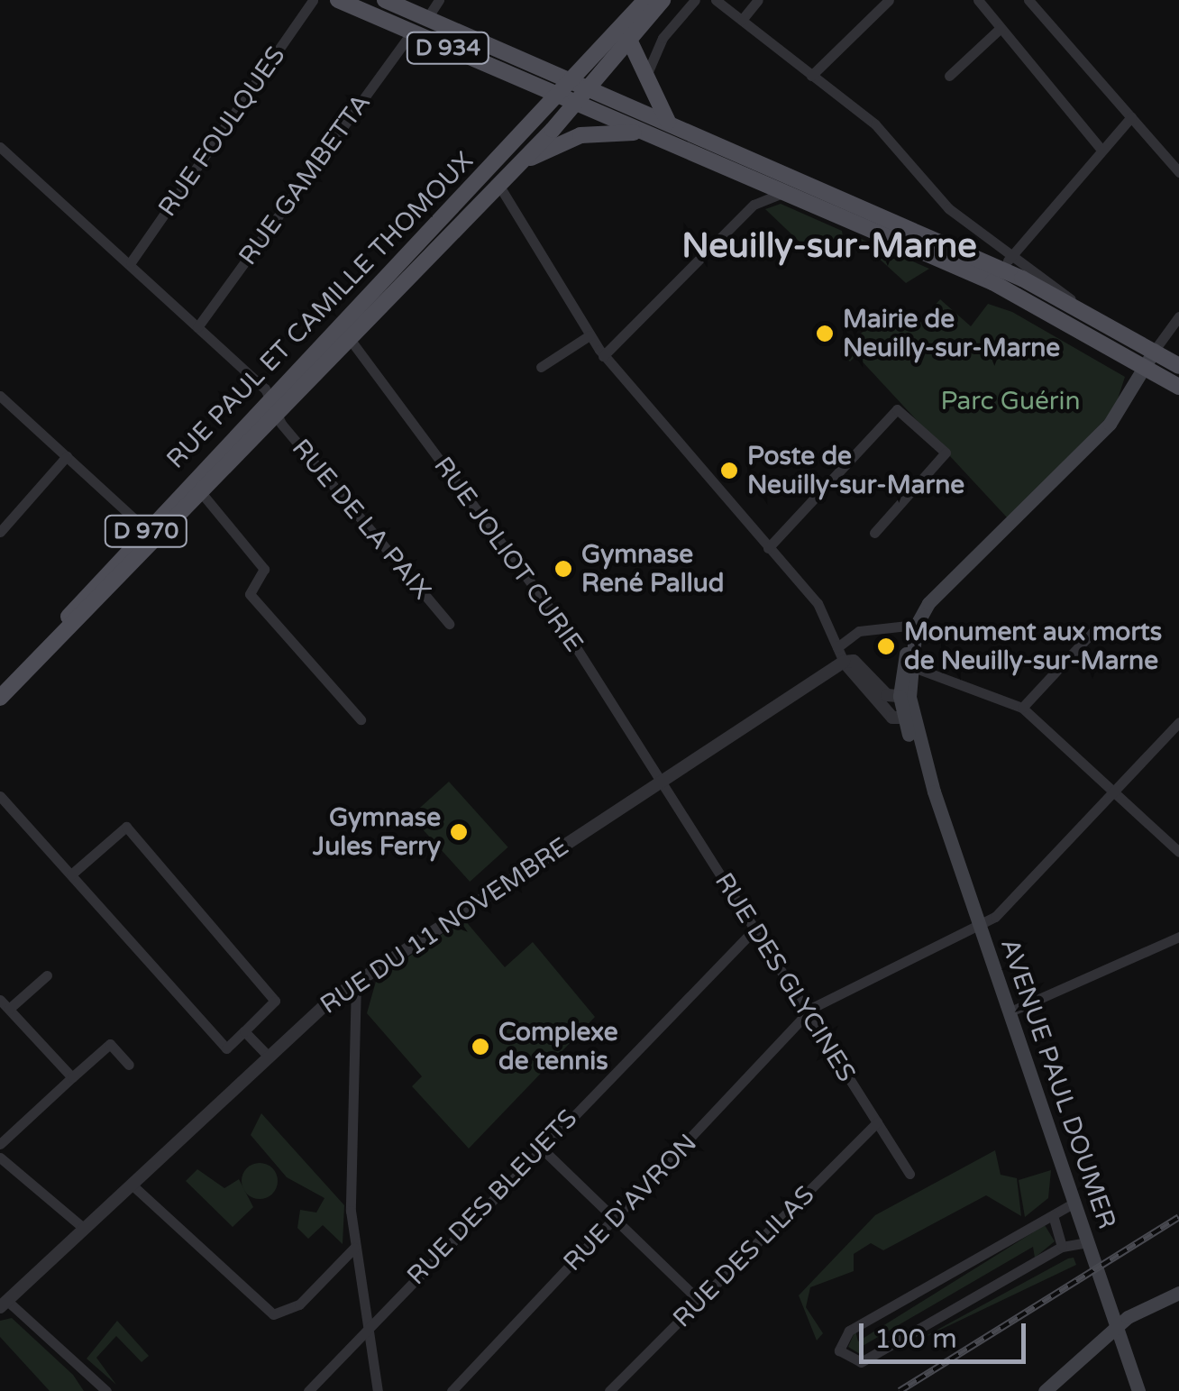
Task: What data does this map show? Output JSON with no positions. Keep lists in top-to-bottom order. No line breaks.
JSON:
{"streets":{"main road":["D 934","RUE PAUL ET CAMILLE THOMOUX","D 970","AVENUE PAUL DOUMER"],"street":["RUE FOULQUES","RUE GAMBETTA","RUE DE LA PAIX","RUE JOLIOT CURIE","RUE DU 11 NOVEMBRE","RUE DES GLYCINES","RUE DES BLEUETS","RUE D'AVRON","RUE DES LILAS"]},"crossings":[["D 934","RUE GAMBETTA"],["D 934","RUE PAUL ET CAMILLE THOMOUX"],["RUE FOULQUES","RUE DE LA PAIX"],["RUE GAMBETTA","RUE DE LA PAIX"],["RUE PAUL ET CAMILLE THOMOUX","RUE DE LA PAIX"],["RUE PAUL ET CAMILLE THOMOUX","D 970"],["RUE PAUL ET CAMILLE THOMOUX","RUE JOLIOT CURIE"],["RUE JOLIOT CURIE","RUE DU 11 NOVEMBRE"],["RUE JOLIOT CURIE","RUE DES GLYCINES"],["RUE DU 11 NOVEMBRE","RUE DES GLYCINES"],["RUE DU 11 NOVEMBRE","AVENUE PAUL DOUMER"],["RUE DES GLYCINES","RUE DES BLEUETS"],["RUE DES GLYCINES","RUE D'AVRON"],["RUE DES GLYCINES","RUE DES LILAS"],["AVENUE PAUL DOUMER","RUE D'AVRON"]],"districts":["Neuilly-sur-Marne"],"parks":["Parc Guérin"],"places":["Mairie de Neuilly-sur-Marne","Poste de Neuilly-sur-Marne","Gymnase René Pallud","Monument aux morts de Neuilly-sur-Marne","Gymnase Jules Ferry","Complexe de tennis"],"scale_bar":"100 m"}
